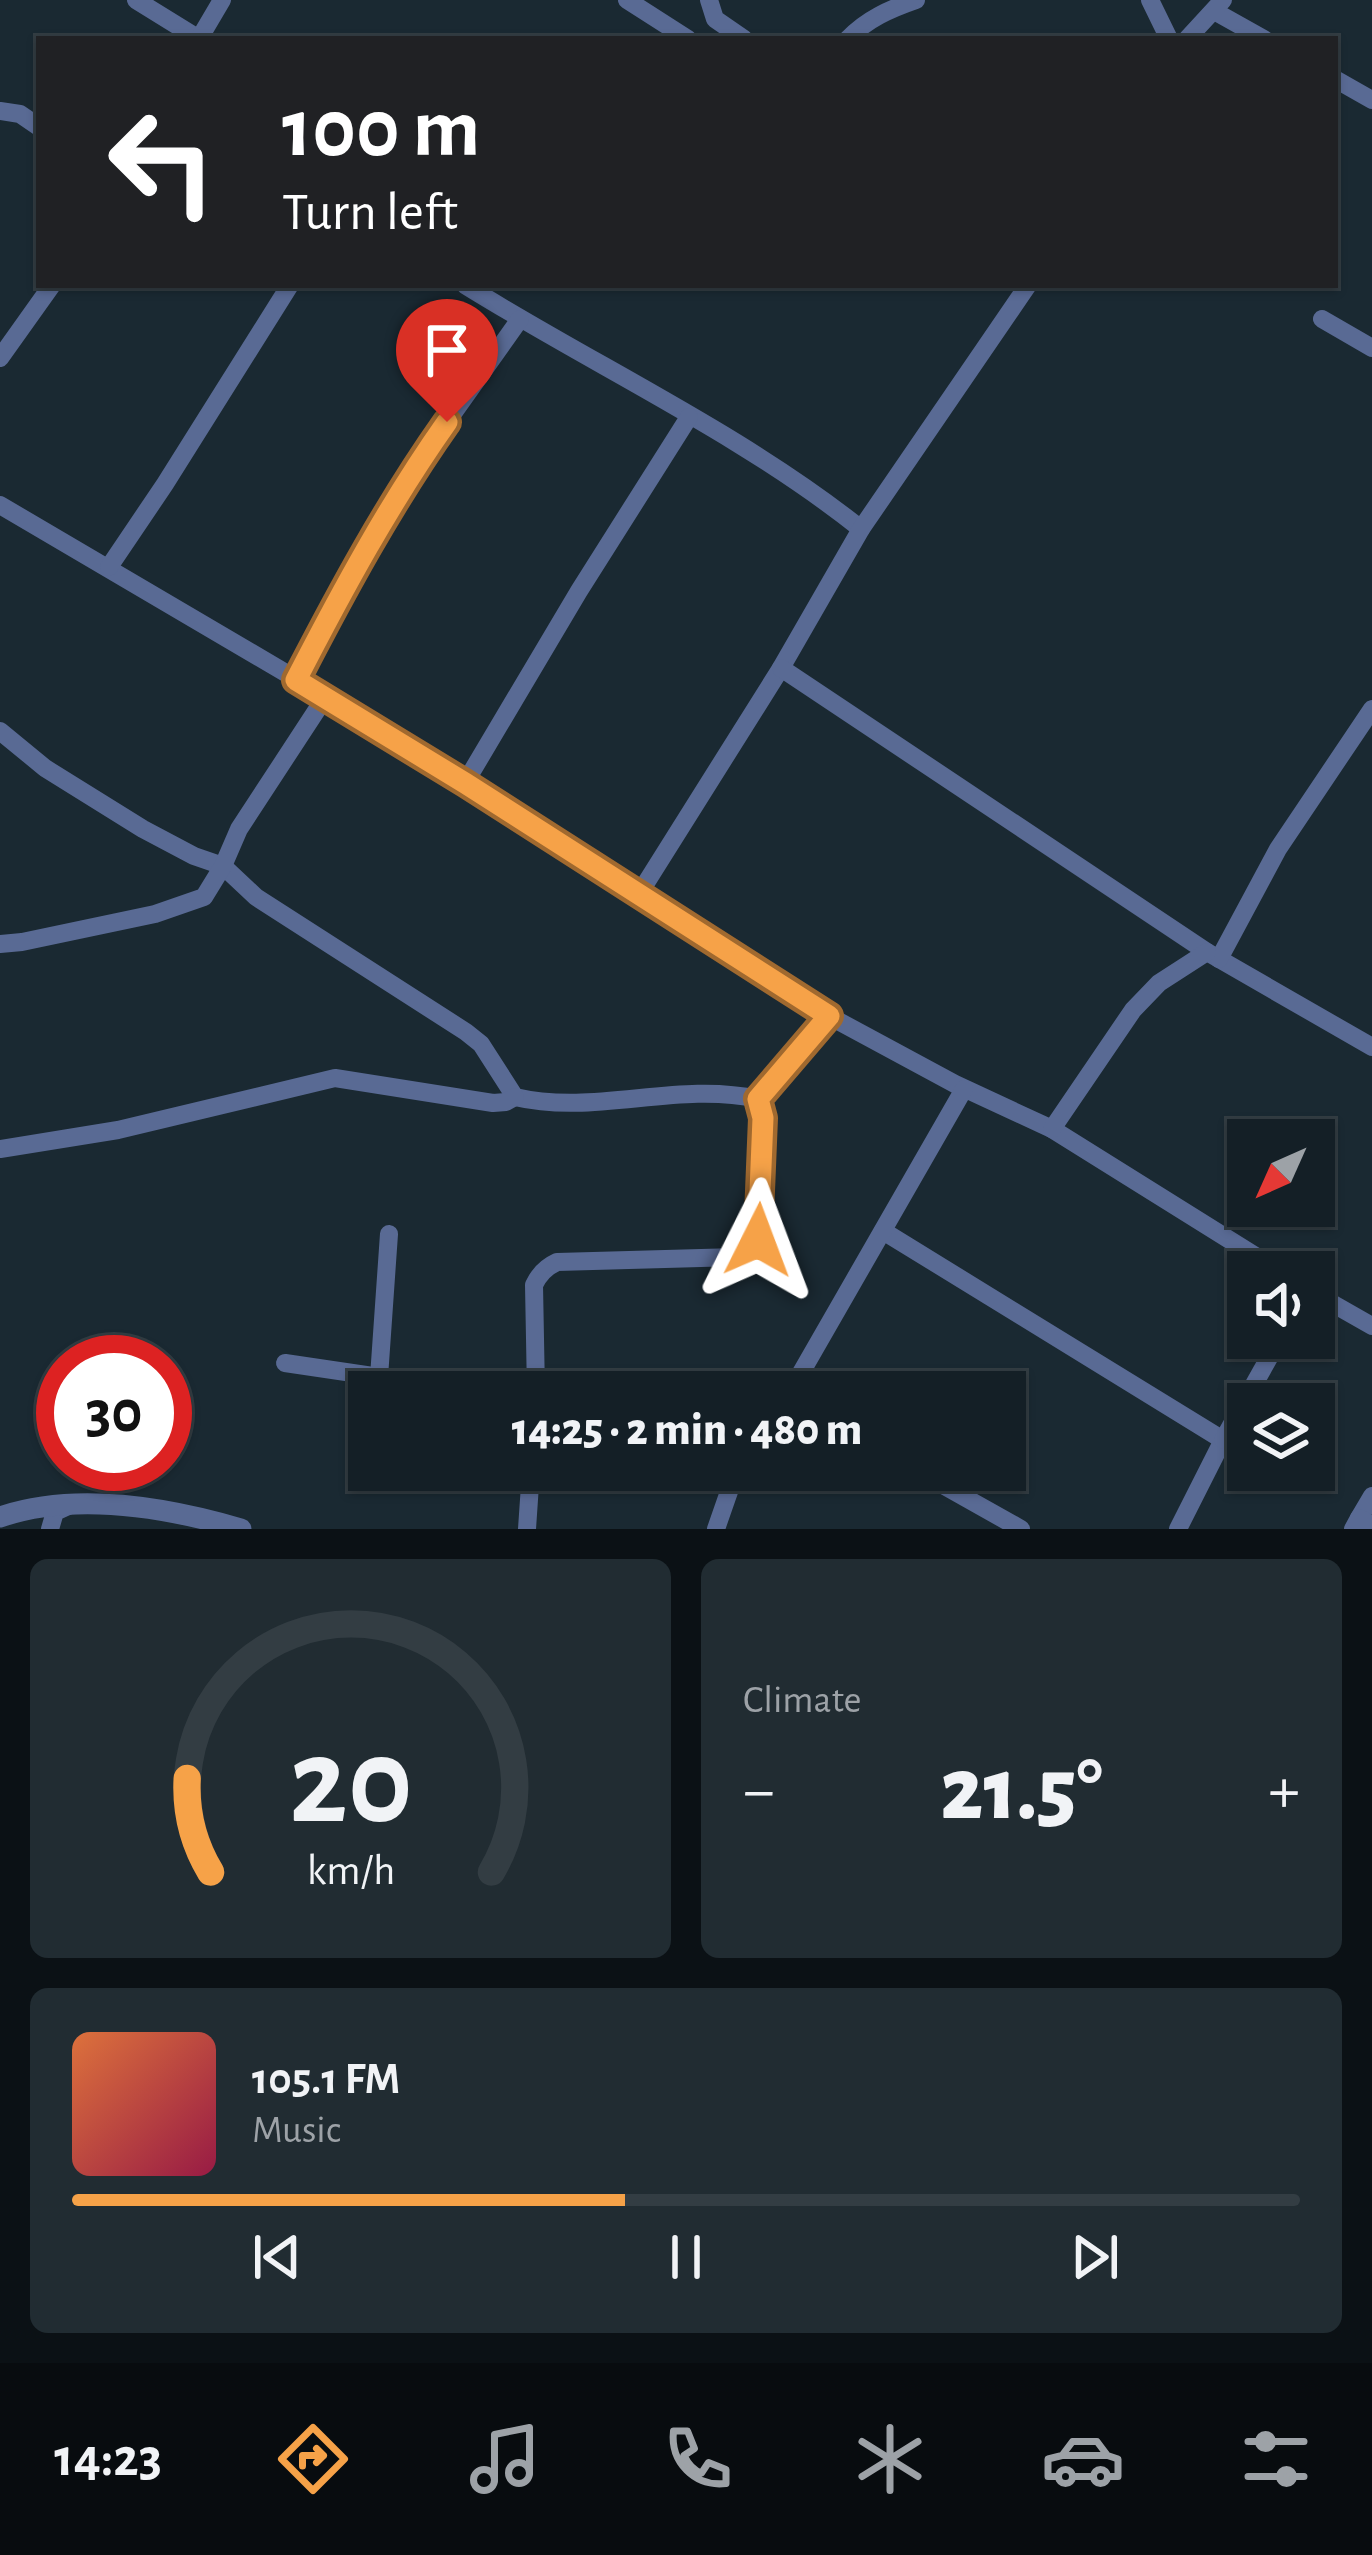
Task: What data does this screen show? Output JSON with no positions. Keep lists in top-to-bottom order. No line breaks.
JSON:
{"north":"bottom left","page":{"turn":["100 m","Turn left"],"limit":"30","trip":"14:25 · 2 min · 480 m","tile":"Climate","heat":["−","21.5°","+"],"song":["105.1 FM","Music"],"tabs":"14:23","gauge":["20","km/h"]}}
